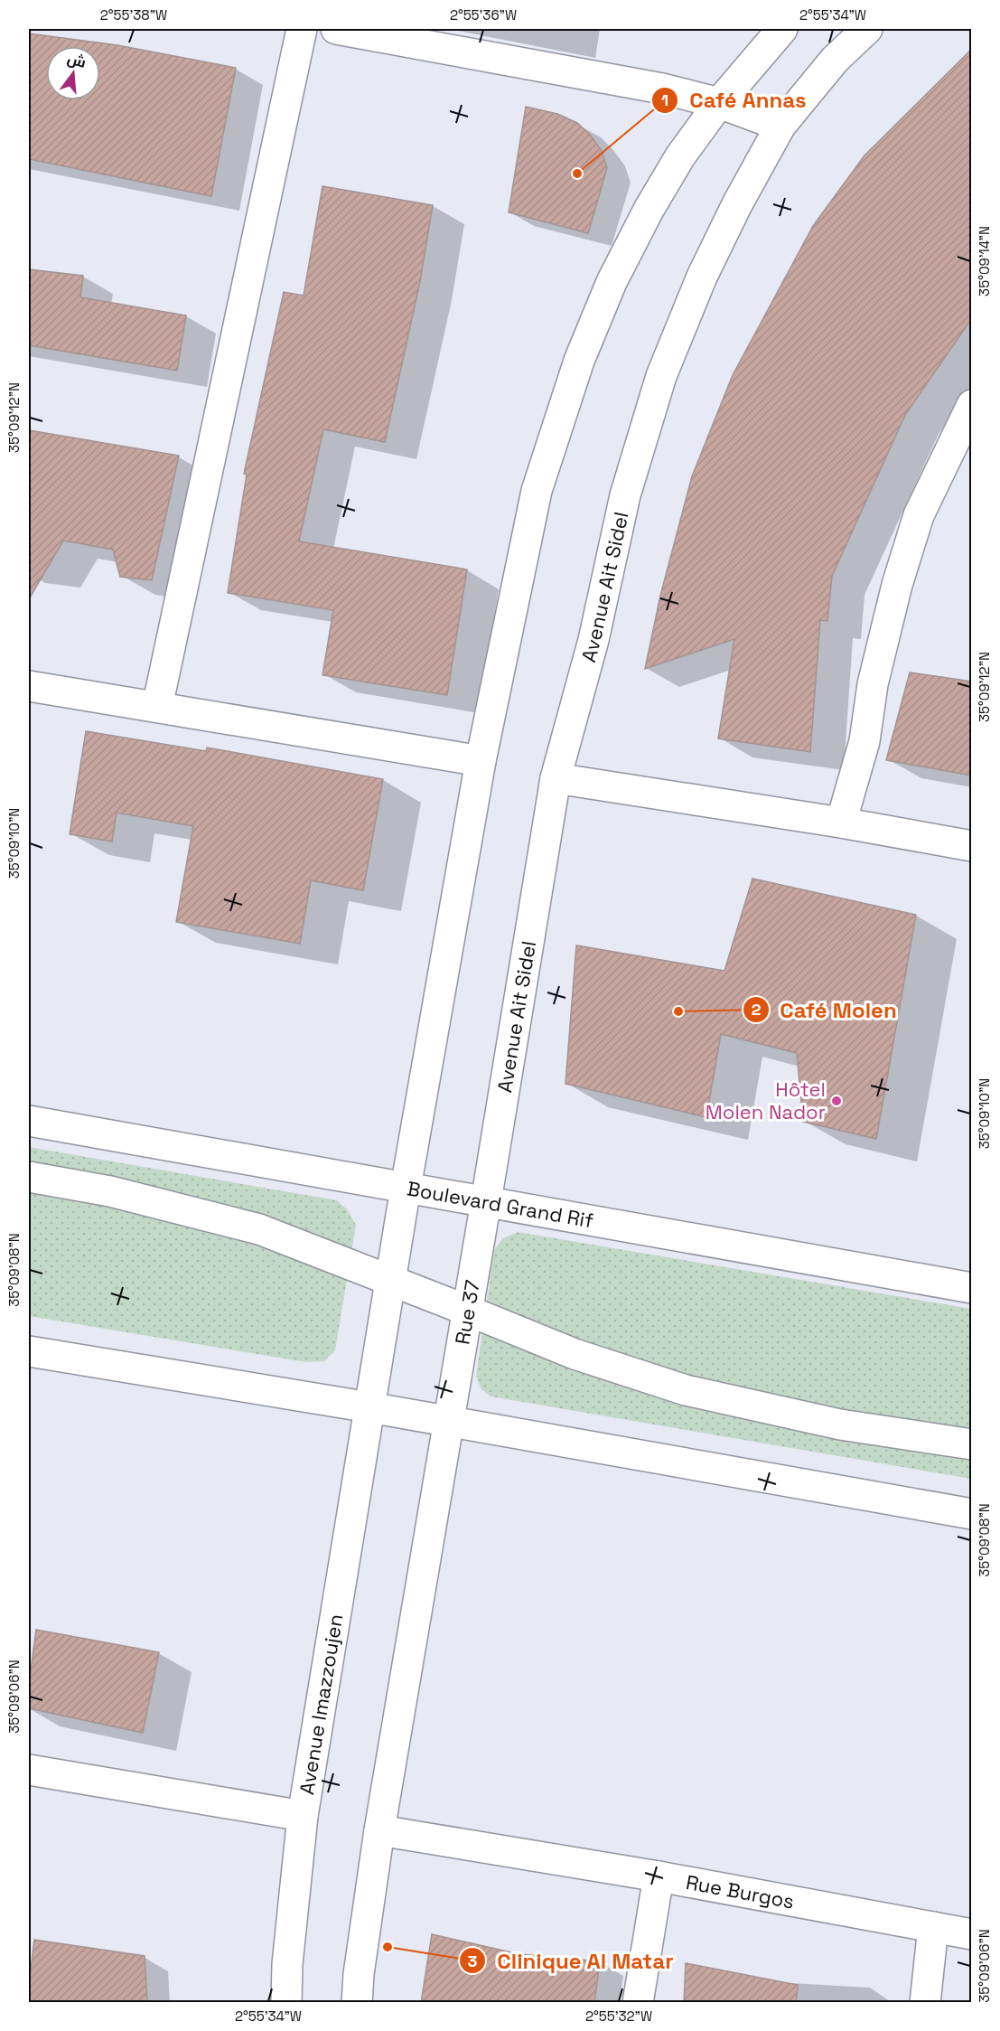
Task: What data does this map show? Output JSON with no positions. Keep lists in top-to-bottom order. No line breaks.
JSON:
{"streets":{"street":["Avenue Ait Sidel","Boulevard Grand Rif","Rue 37","Avenue Imazzoujen","Rue Burgos"]},"crossings":[["Avenue Ait Sidel","Boulevard Grand Rif"],["Avenue Ait Sidel","Rue 37"],["Boulevard Grand Rif","Rue 37"]],"places":["Café Annas","Café Molen","Hôtel Molen Nador","Clinique Al Matar"],"north":"top","coordinates":["2°55'38\"W","2°55'36\"W","2°55'34\"W","35°09'14\"N","35°09'12\"N","35°09'10\"N","35°09'08\"N","35°09'06\"N","2°55'32\"W"]}
